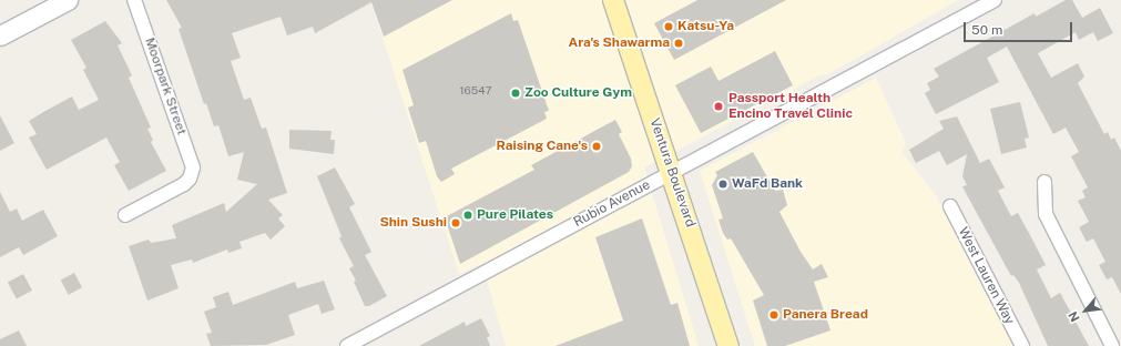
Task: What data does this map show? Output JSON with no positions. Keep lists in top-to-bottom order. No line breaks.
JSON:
{"streets":{"main road":["Ventura Boulevard"],"street":["Moorpark Street","Rubio Avenue","West Lauren Way"]},"crossings":[["Ventura Boulevard","Rubio Avenue"]],"places":["Katsu-Ya","Ara's Shawarma","Zoo Culture Gym","Passport Health Encino Travel Clinic","Raising Cane's","WaFd Bank","Pure Pilates","Shin Sushi","Panera Bread"],"house_numbers":["16547"],"scale_bar":"50 m","north":"bottom left"}
